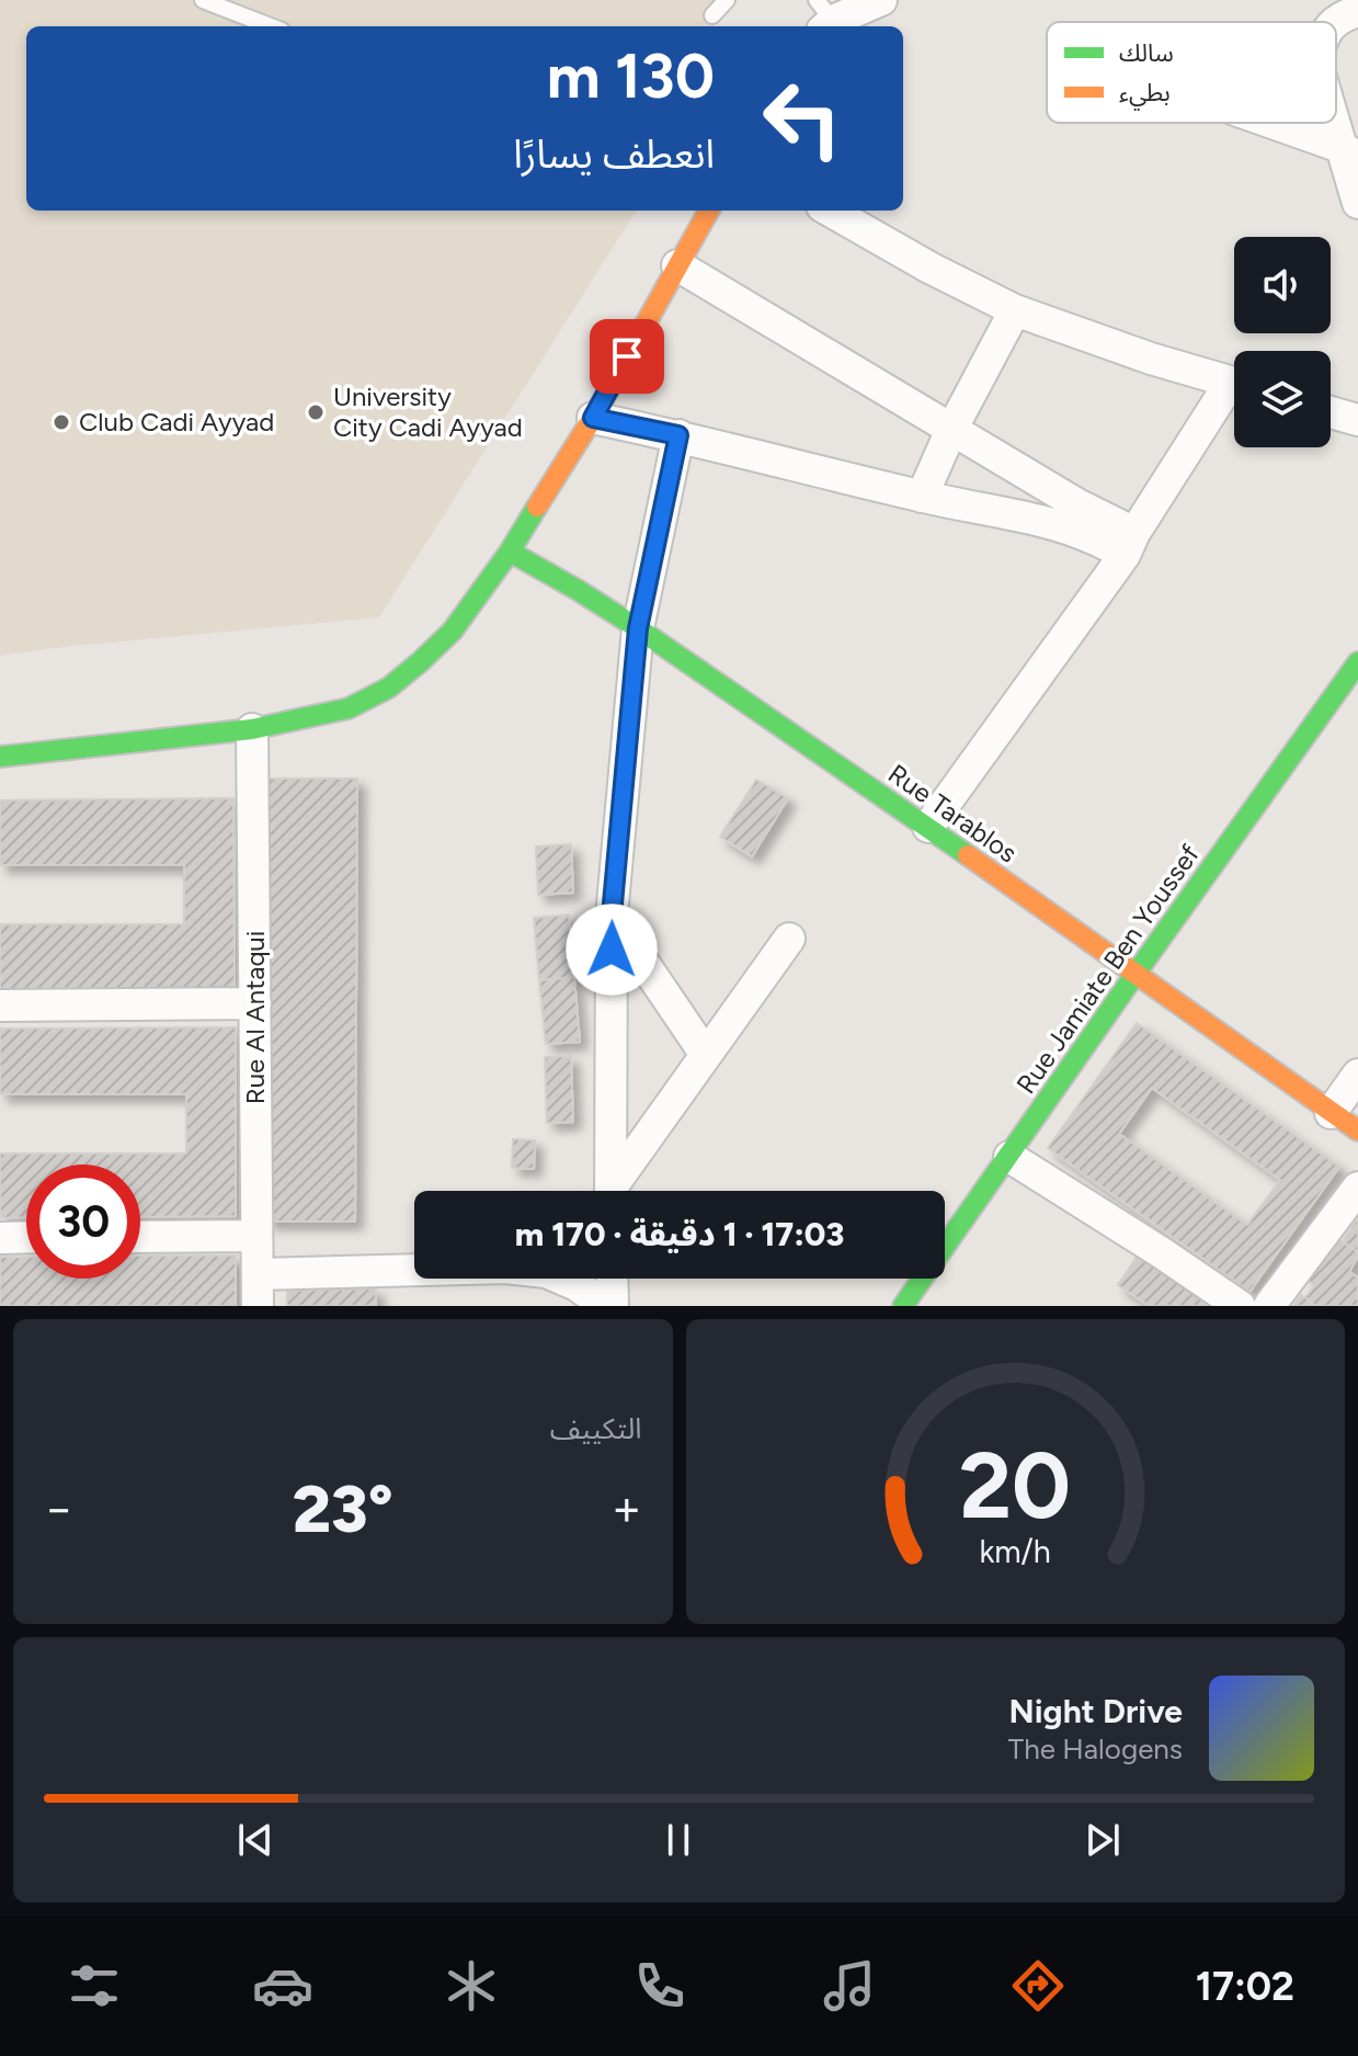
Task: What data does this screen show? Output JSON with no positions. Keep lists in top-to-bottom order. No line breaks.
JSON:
{"streets":{"street":["Rue Tarablos","Rue Jamiate Ben Youssef","Rue Al Antaqui"]},"crossings":[["Rue Tarablos","Rue Jamiate Ben Youssef"]],"places":["University City Cadi Ayyad","Club Cadi Ayyad"],"legend":["سالك","بطيء"],"page":{"turn":["130 m","انعطف يسارًا"],"limit":"30","trip":"17:03 · 1 دقيقة · 170 m","tile":"التكييف","heat":["−","23°","+"],"song":["Night Drive","The Halogens"],"tabs":"17:02","gauge":["20","km/h"]}}
